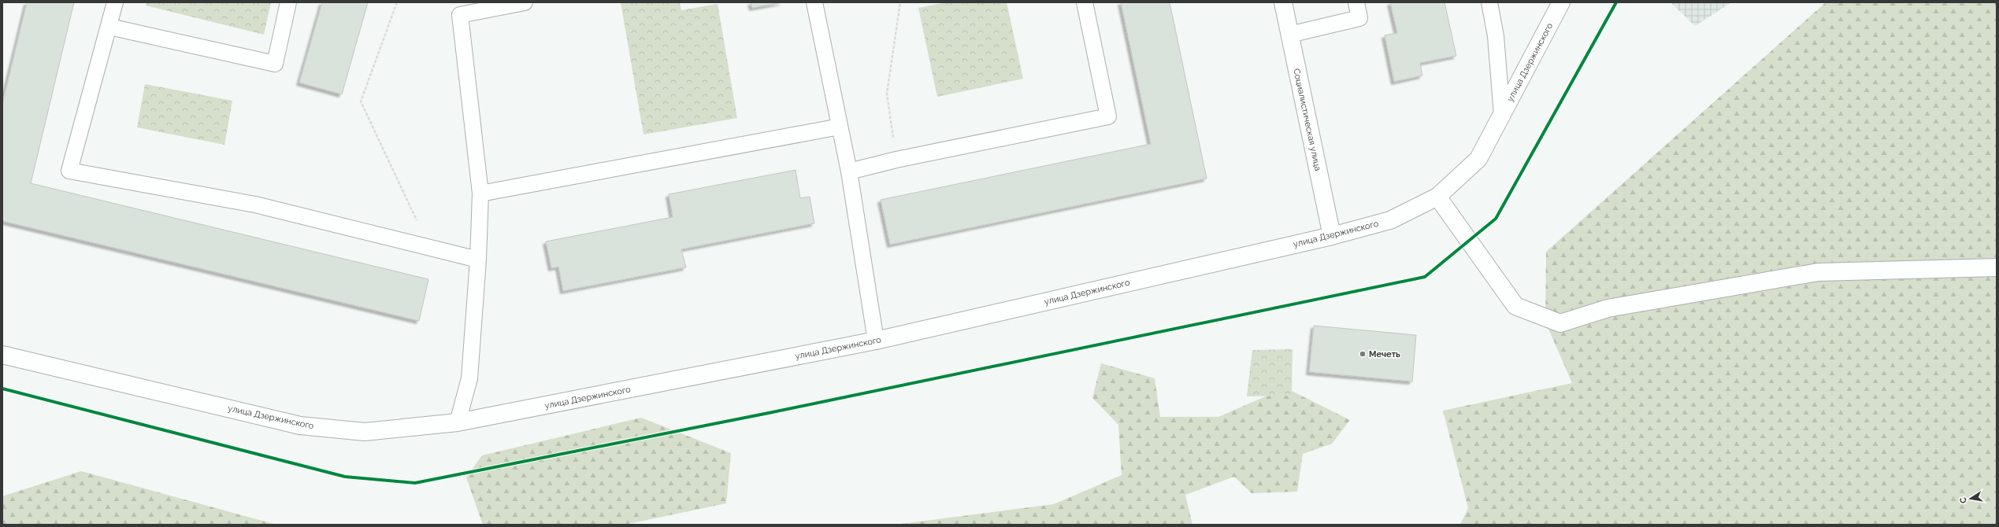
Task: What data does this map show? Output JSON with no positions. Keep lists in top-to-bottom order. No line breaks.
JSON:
{"streets":{"main road":["улица Дзержинского","Социалистическая улица"]},"crossings":[["улица Дзержинского","Социалистическая улица"]],"places":["Мечеть"],"north":"left"}
